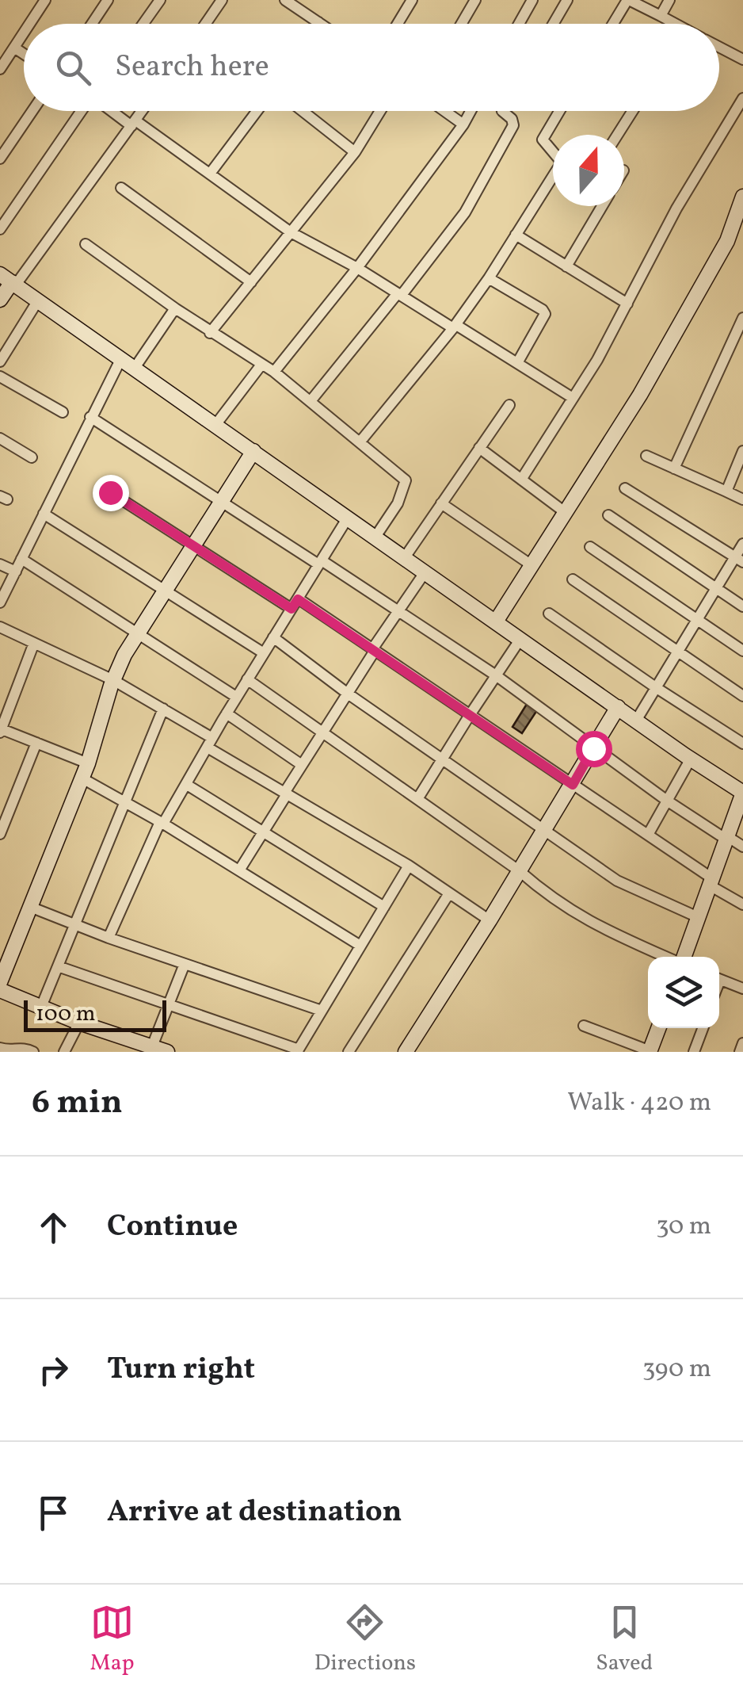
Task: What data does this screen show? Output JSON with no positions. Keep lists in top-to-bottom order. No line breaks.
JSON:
{"scale_bar":"100 m","north":"top","page":{"search":"Search here","scale":"100 m","heading":["6 min","Walk · 420 m"],"list":[["Continue","30 m"],["Turn right","390 m"],"Arrive at destination"],"nav":["Map","Directions","Saved"]}}
